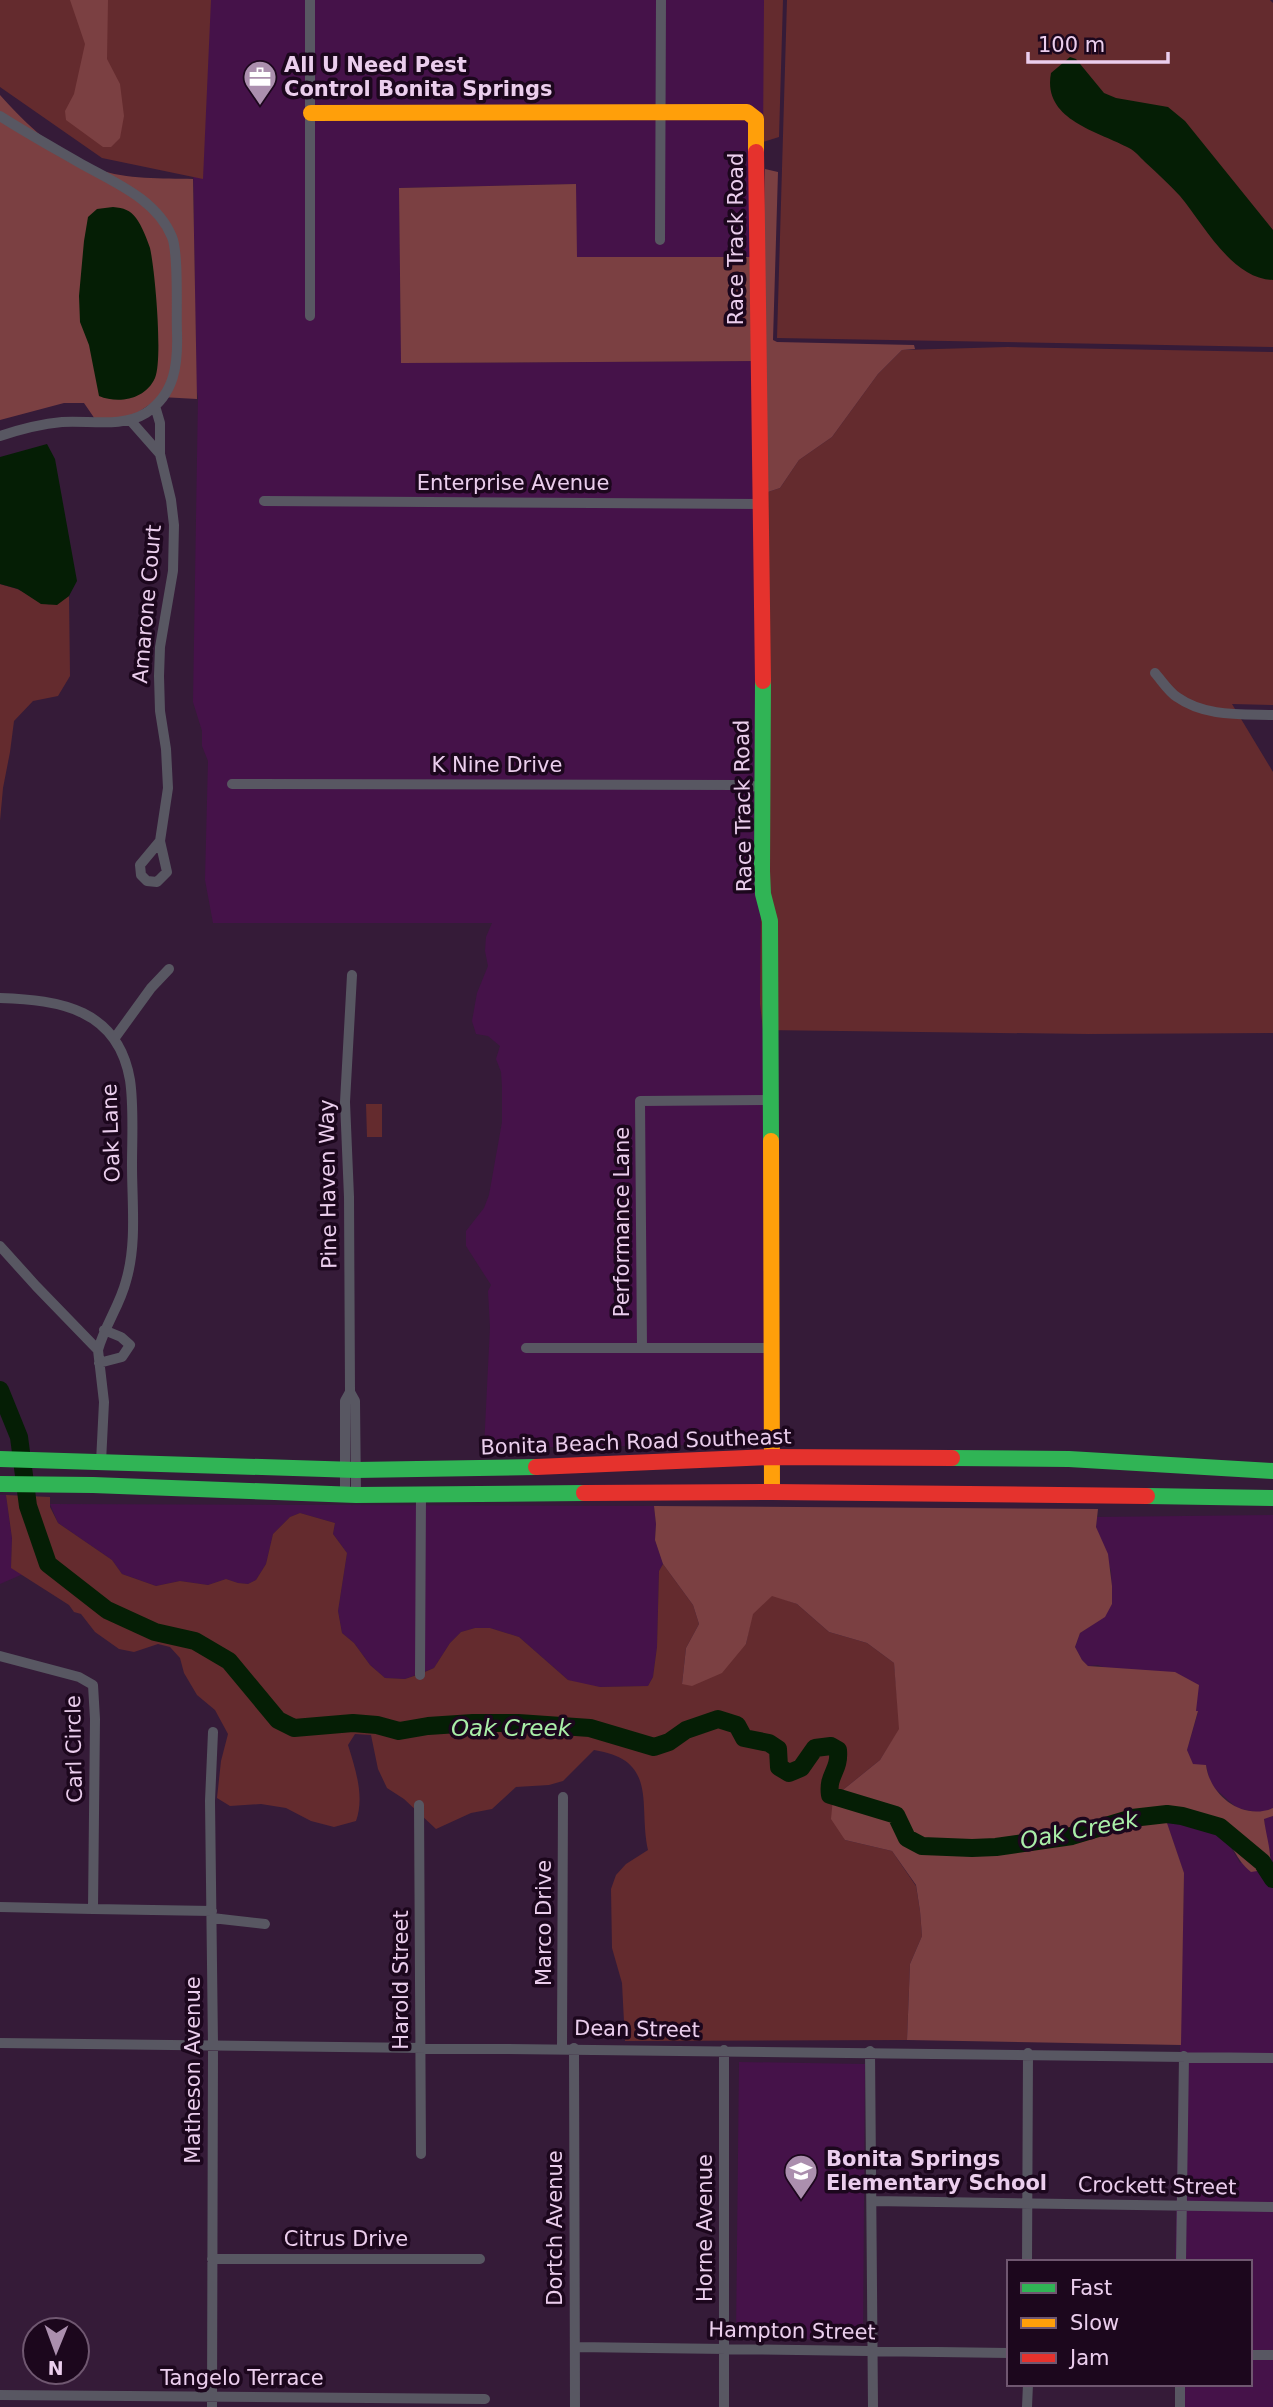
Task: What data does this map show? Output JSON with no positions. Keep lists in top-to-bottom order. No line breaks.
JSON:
{"streets":{"main road":["Race Track Road","Bonita Beach Road Southeast"],"street":["Enterprise Avenue","Amarone Court","K Nine Drive","Oak Lane","Pine Haven Way","Performance Lane","Carl Circle","Marco Drive","Harold Street","Dean Street","Matheson Avenue","Crockett Street","Dortch Avenue","Horne Avenue","Citrus Drive","Hampton Street","Tangelo Terrace"]},"crossings":[["Race Track Road","Enterprise Avenue"],["Race Track Road","K Nine Drive"],["Race Track Road","Performance Lane"],["Race Track Road","Bonita Beach Road Southeast"],["Pine Haven Way","Bonita Beach Road Southeast"],["Marco Drive","Dean Street"],["Marco Drive","Dortch Avenue"],["Harold Street","Dean Street"],["Dean Street","Matheson Avenue"],["Dean Street","Dortch Avenue"],["Dean Street","Horne Avenue"],["Matheson Avenue","Citrus Drive"],["Matheson Avenue","Tangelo Terrace"],["Dortch Avenue","Hampton Street"],["Horne Avenue","Hampton Street"]],"water":["Oak Creek"],"places":{"office":["All U Need Pest Control Bonita Springs"],"school or university":["Bonita Springs Elementary School"]},"legend":["Fast","Slow","Jam"],"scale_bar":"100 m","north":"bottom"}
